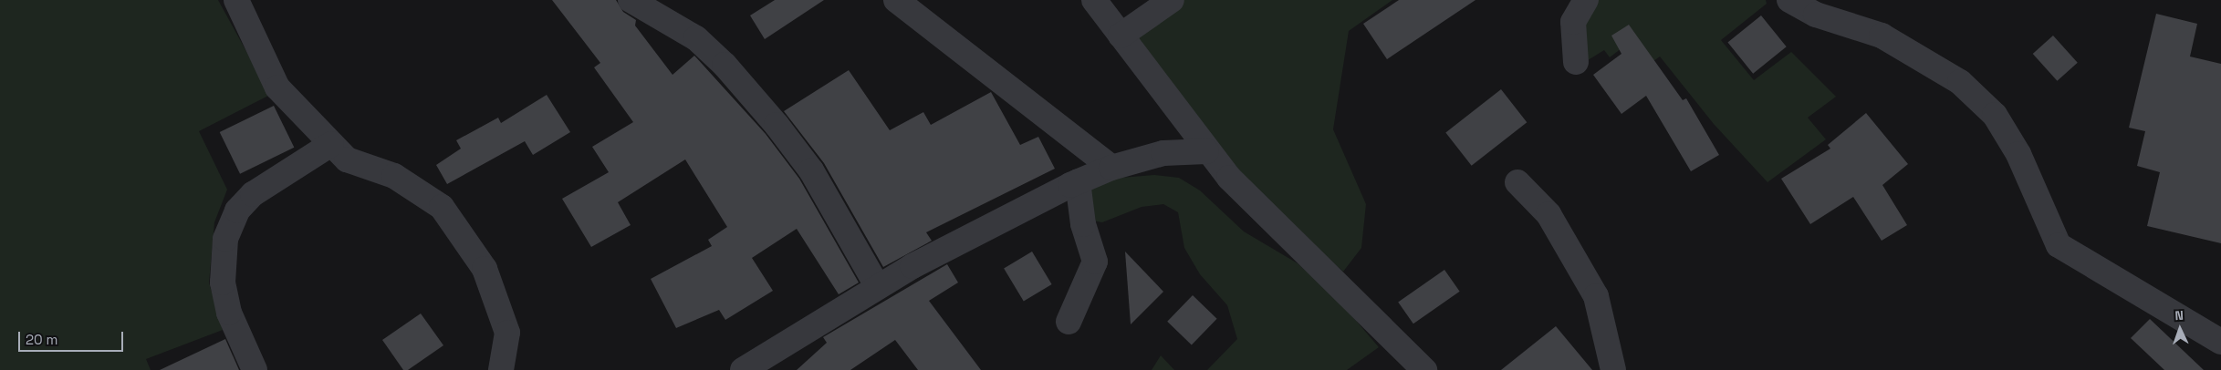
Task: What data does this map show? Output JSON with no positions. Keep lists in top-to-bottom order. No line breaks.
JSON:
{"scale_bar":"20 m","north":"top"}
